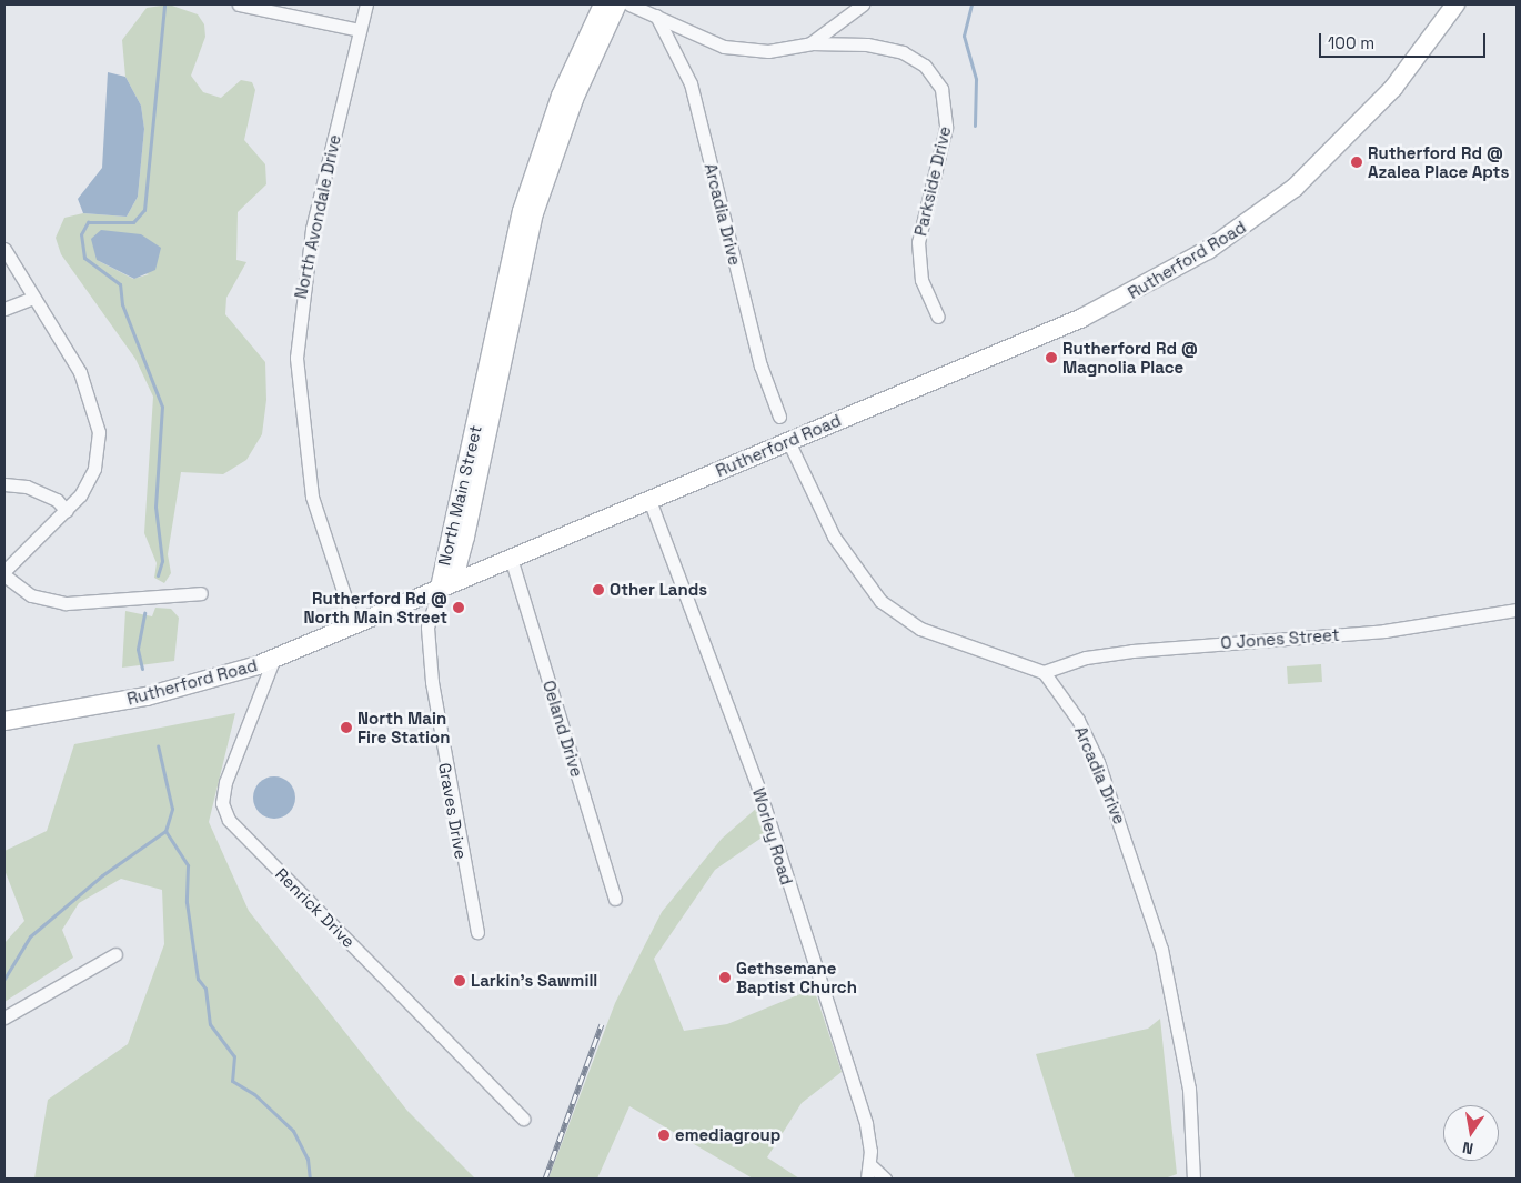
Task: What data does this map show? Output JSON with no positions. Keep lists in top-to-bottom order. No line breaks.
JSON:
{"streets":{"street":["Parkside Drive","Arcadia Drive","North Avondale Drive","Rutherford Road","North Main Street","O Jones Street","Oeland Drive","Graves Drive","Worley Road","Renrick Drive"]},"crossings":[["Parkside Drive","Arcadia Drive"],["Arcadia Drive","O Jones Street"],["North Avondale Drive","Rutherford Road"],["Rutherford Road","North Main Street"],["Rutherford Road","Oeland Drive"],["Rutherford Road","Graves Drive"],["Rutherford Road","Worley Road"],["Rutherford Road","Renrick Drive"],["North Main Street","Graves Drive"]],"places":["Rutherford Rd @ Azalea Place Apts","Rutherford Rd @ Magnolia Place","Other Lands","Rutherford Rd @ North Main Street","North Main Fire Station","Gethsemane Baptist Church","Larkin's Sawmill","emediagroup"],"scale_bar":"100 m","north":"bottom"}
